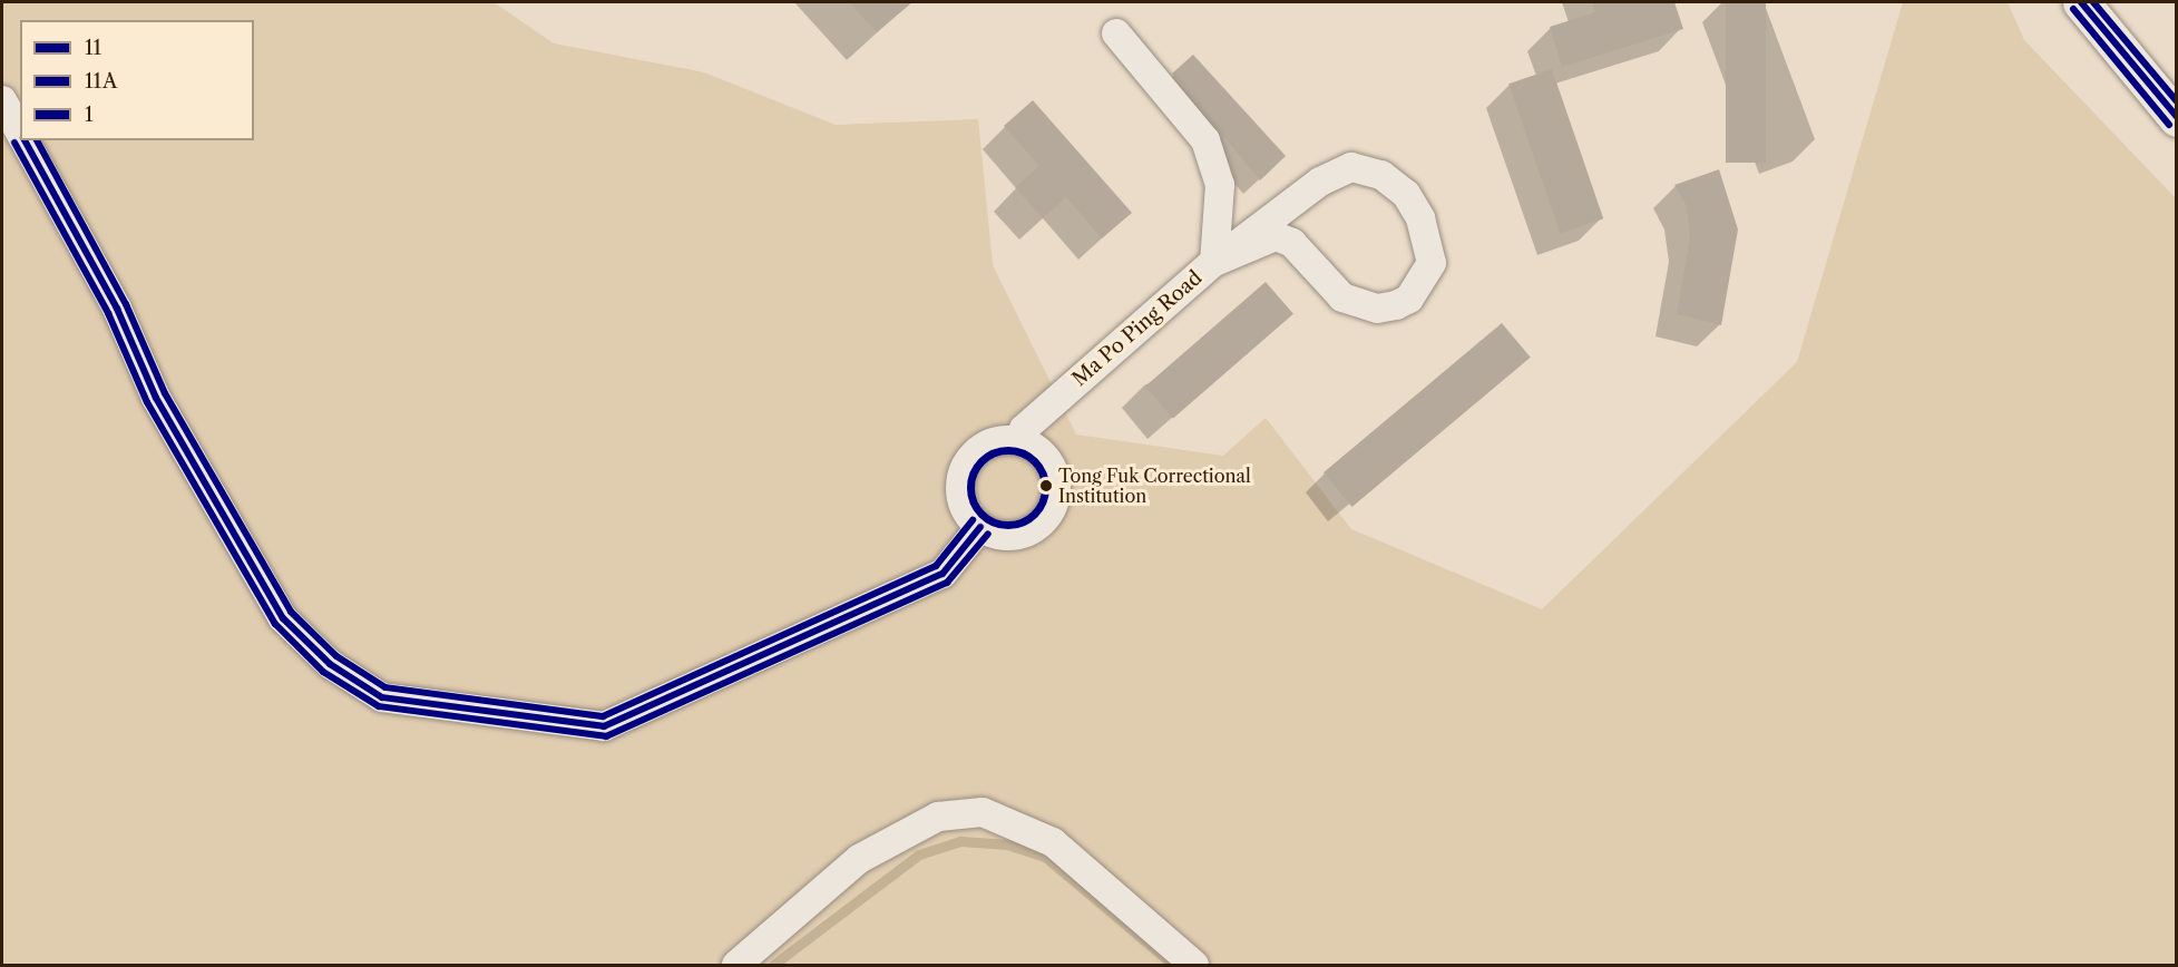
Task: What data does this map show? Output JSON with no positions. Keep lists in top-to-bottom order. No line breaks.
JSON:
{"streets":{"street":["Ma Po Ping Road"]},"places":["Tong Fuk Correctional Institution"],"lines":["transit line 11","transit line 1","transit line 11A"],"legend":["11","11A","1"]}
